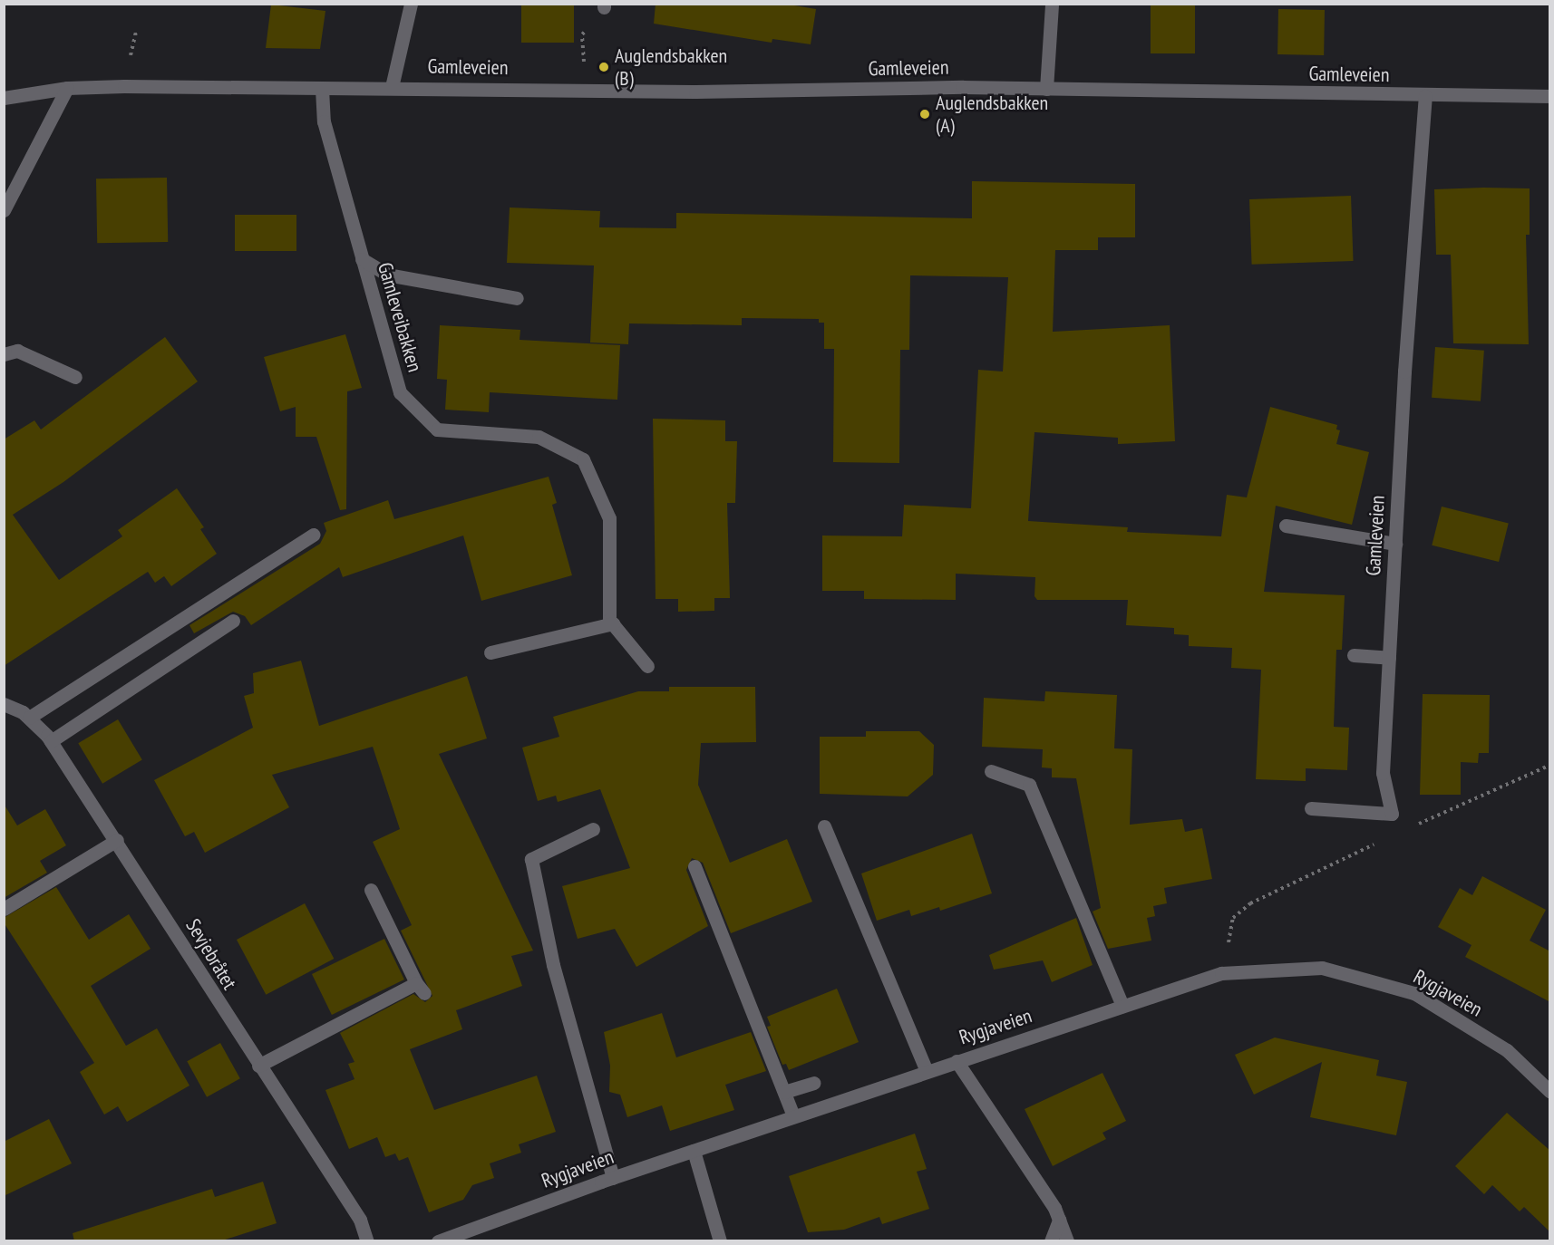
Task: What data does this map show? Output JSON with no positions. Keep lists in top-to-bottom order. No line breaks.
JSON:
{"streets":{"street":["Gamleveien","Gamleveibakken","Sevjebråtet","Rygjaveien"]},"crossings":[["Gamleveien","Gamleveibakken"]],"places":["Auglendsbakken (B)","Auglendsbakken (A)"]}
